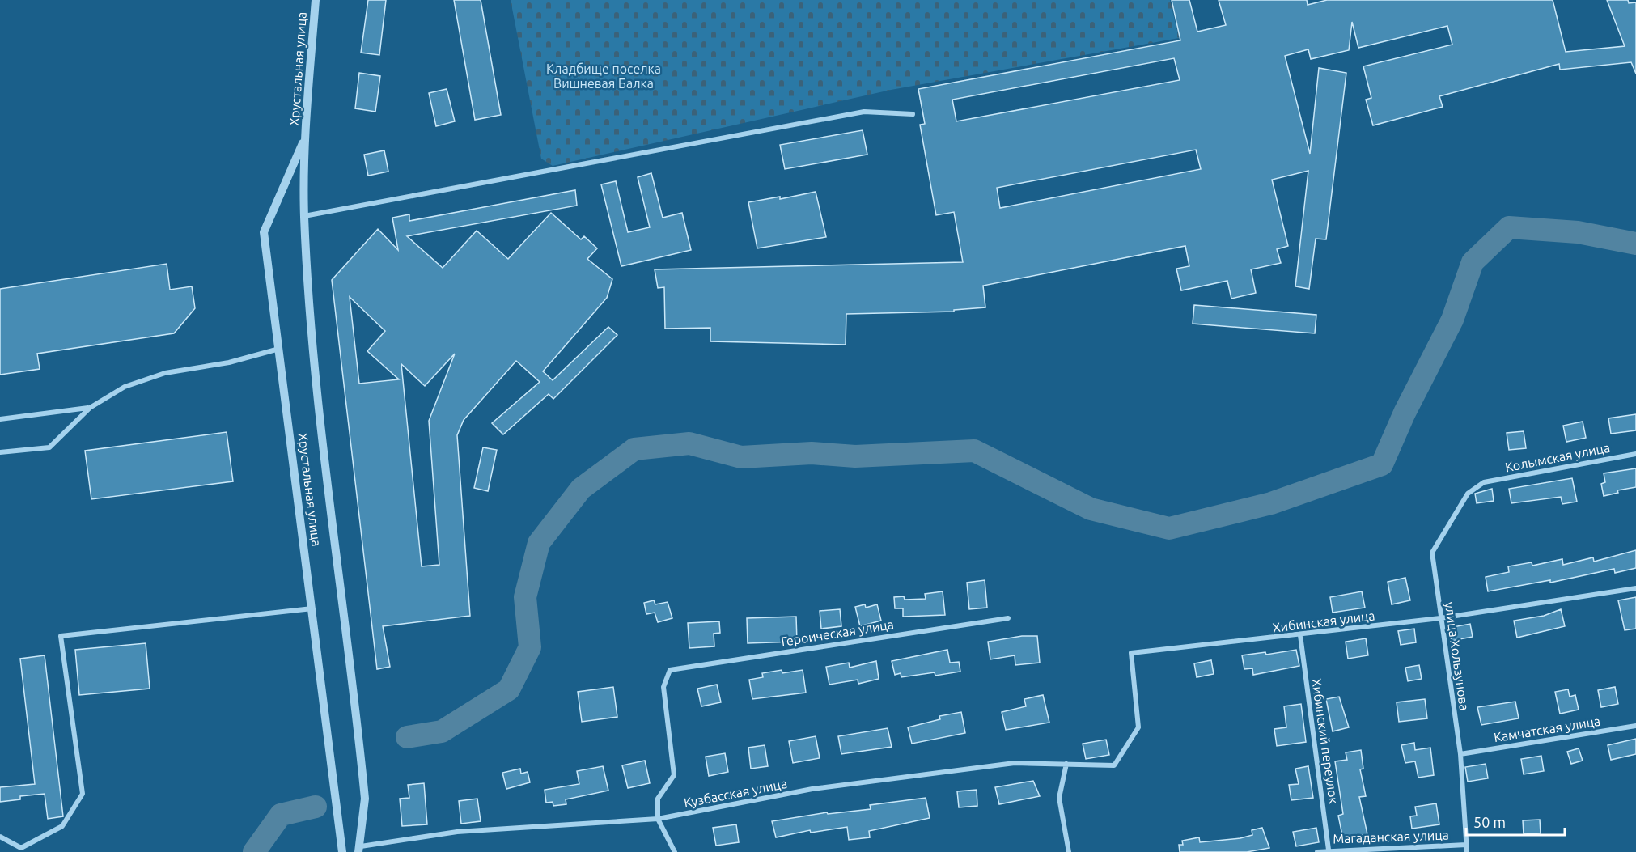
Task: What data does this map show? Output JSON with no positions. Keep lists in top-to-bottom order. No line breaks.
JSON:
{"streets":{"street":["Хрустальная улица","Колымская улица","Хибинская улица","Героическая улица","улица Хользунова","Камчатская улица","Хибинский переулок","Кузбасская улица","Магаданская улица"]},"crossings":[["Хрустальная улица","Кузбасская улица"],["Колымская улица","улица Хользунова"],["Хибинская улица","улица Хользунова"],["Хибинская улица","Хибинский переулок"],["Хибинская улица","Кузбасская улица"],["Героическая улица","Кузбасская улица"],["улица Хользунова","Камчатская улица"],["улица Хользунова","Магаданская улица"],["Хибинский переулок","Магаданская улица"]],"parks":["Кладбище поселка Вишневая Балка"],"scale_bar":"50 m"}
